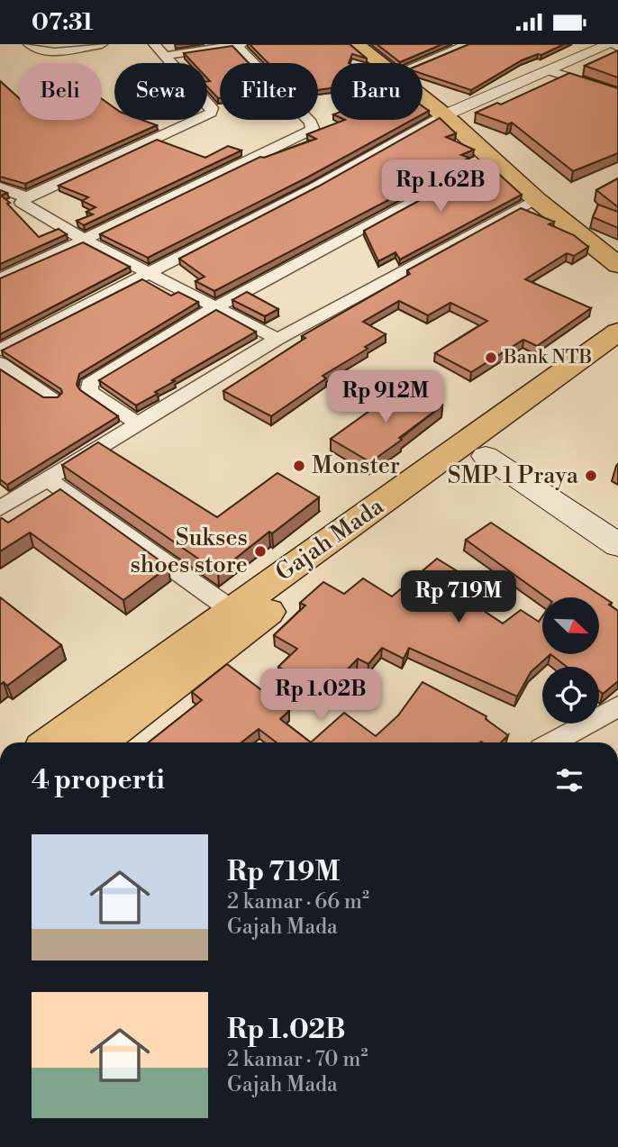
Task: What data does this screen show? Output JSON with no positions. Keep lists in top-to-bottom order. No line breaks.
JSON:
{"streets":{"highway":["Gajah Mada"]},"places":["Bank NTB","Monster","SMP 1 Praya","Sukses shoes store"],"north":"bottom right","page":{"status":"07:31","chip":["Beli","Sewa","Filter","Baru"],"price":["Rp 1.62B","Rp 912M","Rp 719M","Rp 1.02B"],"heading":"4 properti","list":[{"name":"Rp 719M","note":"2 kamar · 66 m² · Gajah Mada"},{"name":"Rp 1.02B","note":"2 kamar · 70 m² · Gajah Mada"}]}}
